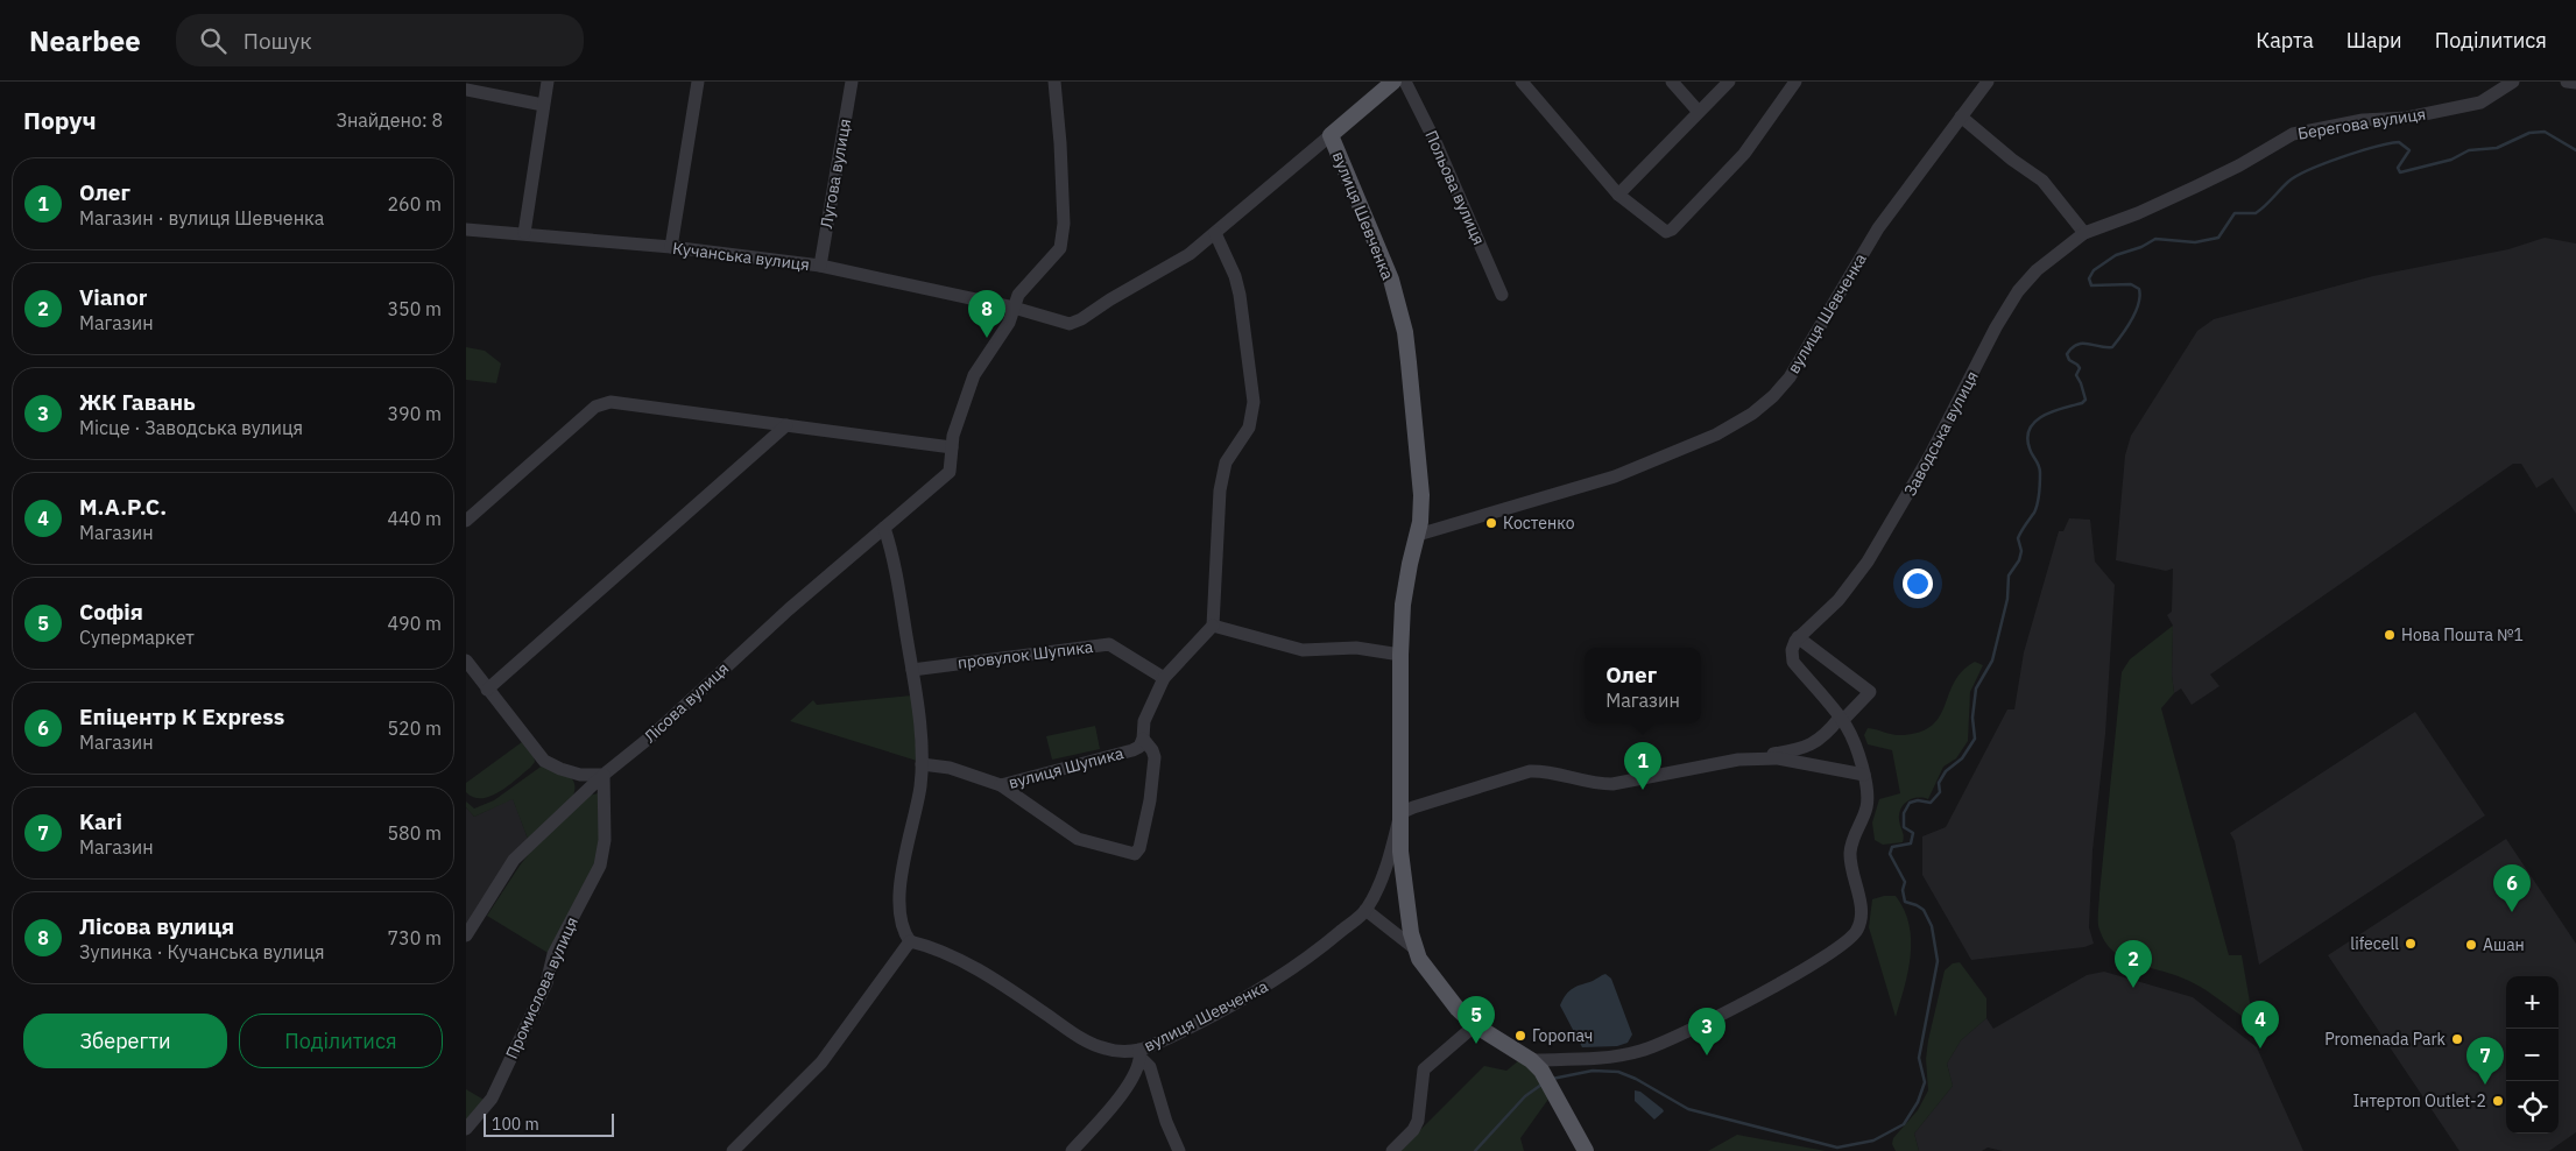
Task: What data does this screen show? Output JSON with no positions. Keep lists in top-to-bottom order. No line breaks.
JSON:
{"streets":{"main road":["вулиця Шевченка"],"street":["Берегова вулиця","Лугова вулиця","Польова вулиця","Кучанська вулиця","Заводська вулиця","провулок Шупика","Лісова вулиця","вулиця Шупика","Промислова вулиця"]},"crossings":[["Берегова вулиця","Заводська вулиця"],["Лугова вулиця","Кучанська вулиця"],["вулиця Шевченка","Кучанська вулиця"],["вулиця Шевченка","Лісова вулиця"],["Кучанська вулиця","Лісова вулиця"],["провулок Шупика","вулиця Шупика"],["Лісова вулиця","Промислова вулиця"]],"places":["Костенко","Нова Пошта №1","lifecell","Ашан","Горопач","Promenada Park","Інтертоп Outlet-2"],"scale_bar":"100 m","page":{"header":"Nearbee","search":"Пошук","nav":["Карта","Шари","Поділитися"],"heading":["Поруч","Знайдено: 8"],"list":[{"mark":"1","name":"Олег","note":"Магазин · вулиця Шевченка","value":"260 m"},{"mark":"2","name":"Vianor","note":"Магазин","value":"350 m"},{"mark":"3","name":"ЖК Гавань","note":"Місце · Заводська вулиця","value":"390 m"},{"mark":"4","name":"М.А.Р.С.","note":"Магазин","value":"440 m"},{"mark":"5","name":"Софія","note":"Супермаркет","value":"490 m"},{"mark":"6","name":"Епіцентр К Express","note":"Магазин","value":"520 m"},{"mark":"7","name":"Kari","note":"Магазин","value":"580 m"},{"mark":"8","name":"Лісова вулиця","note":"Зупинка · Кучанська вулиця","value":"730 m"}],"pins":["8","1","6","2","5","4","3","7"],"popup":["Олег","Магазин"],"map_buttons":["+","−"],"buttons":["Зберегти","Поділитися"],"scale":"100 m"}}
